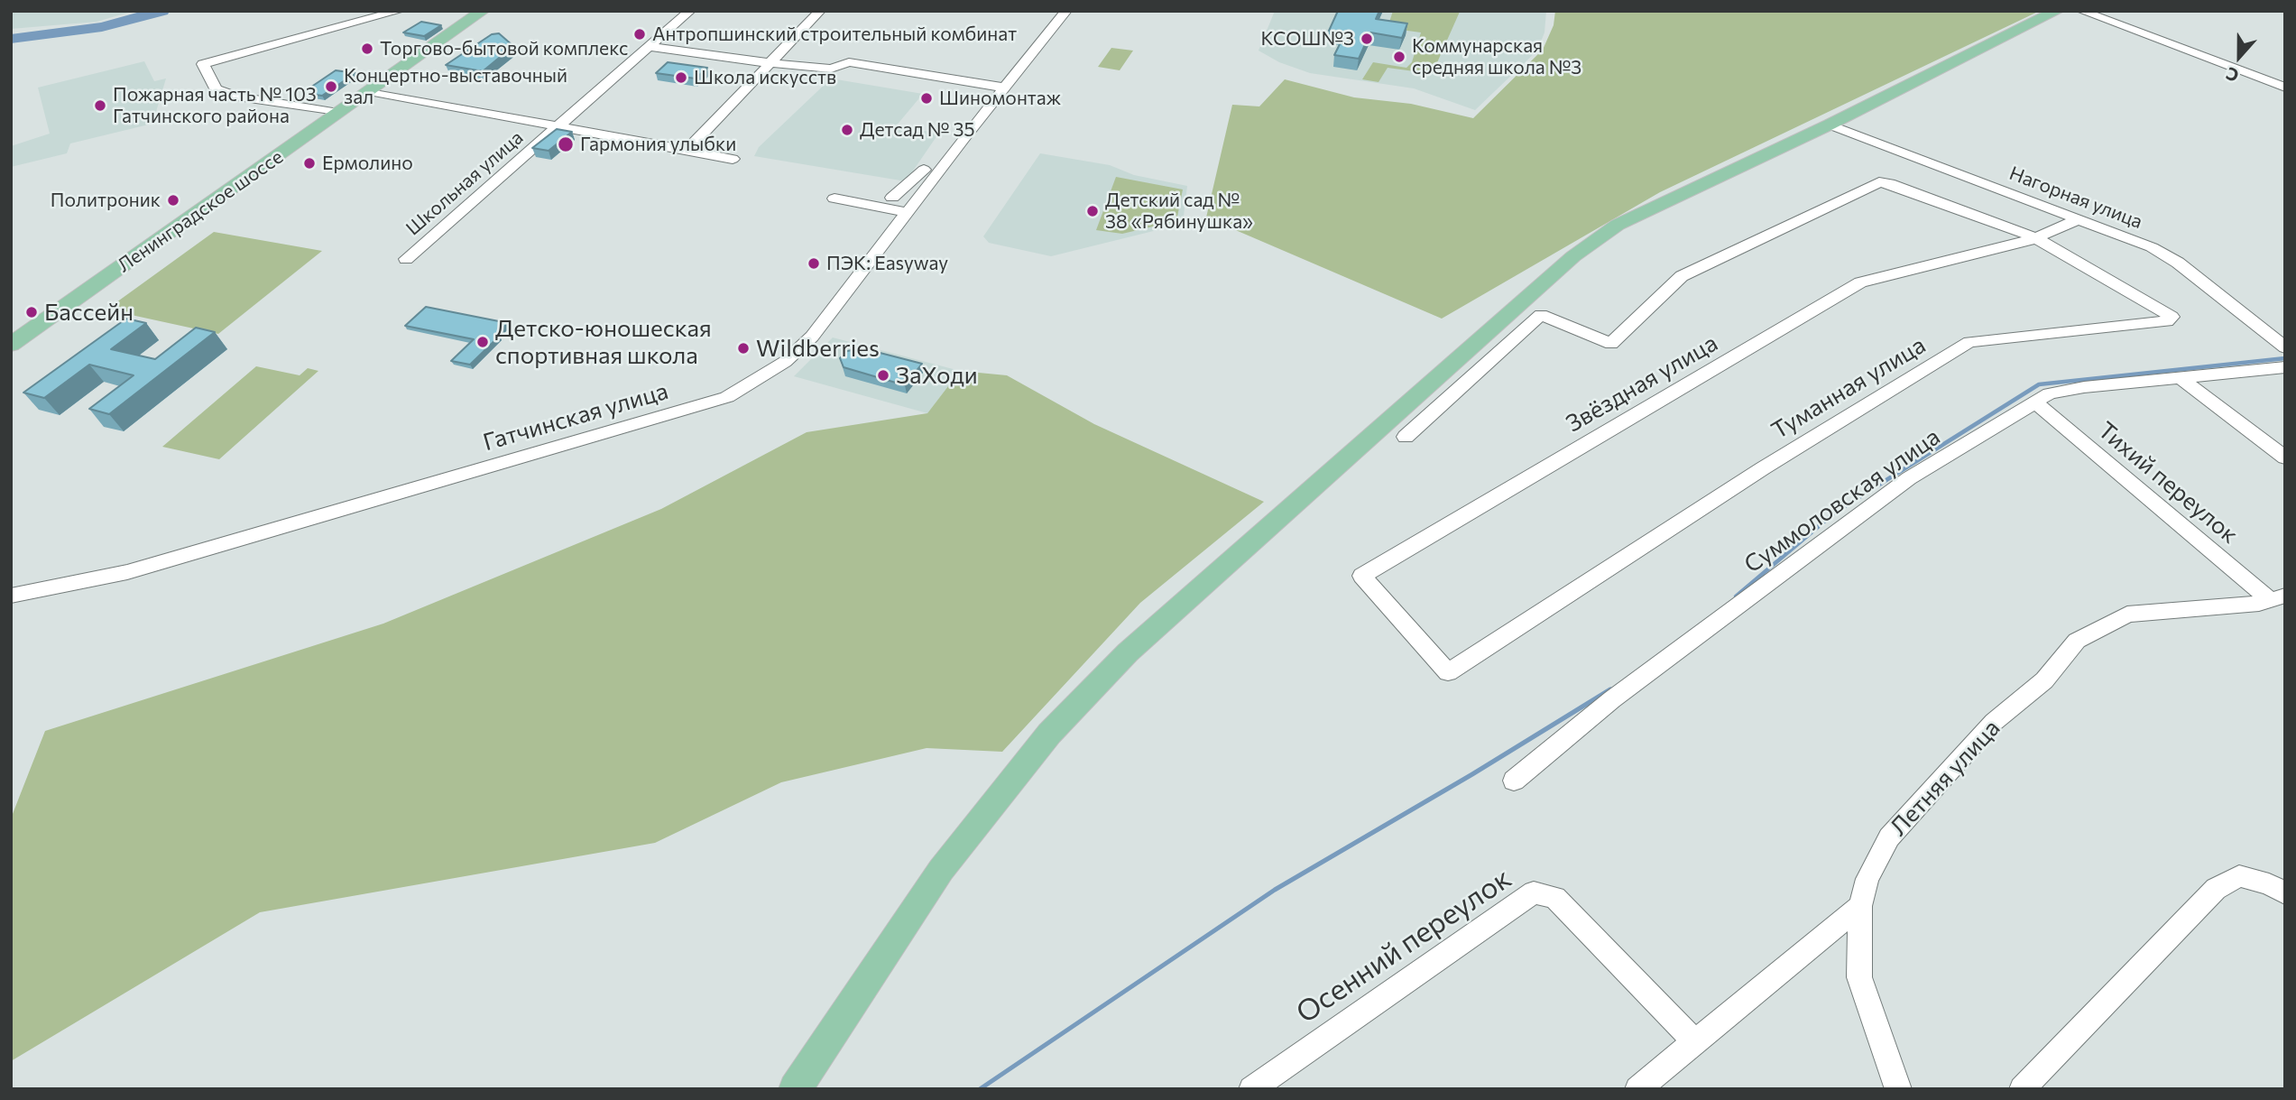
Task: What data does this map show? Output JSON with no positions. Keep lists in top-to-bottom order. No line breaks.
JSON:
{"streets":{"main road":["Ленинградское шоссе"],"street":["Школьная улица","Нагорная улица","Звёздная улица","Туманная улица","Гатчинская улица","Тихий переулок","Суммоловская улица","Летняя улица","Осенний переулок"]},"crossings":[["Нагорная улица","Звёздная улица"],["Звёздная улица","Туманная улица"],["Тихий переулок","Суммоловская улица"],["Тихий переулок","Летняя улица"]],"places":["Антропшинский строительный комбинат","КСОШ№3","Торгово-бытовой комплекс","Коммунарская средняя школа №3","Школа искусств","Концертно-выставочный зал","Шиномонтаж","Пожарная часть № 103 Гатчинского района","Детсад № 35","Гармония улыбки","Ермолино","Политроник","Детский сад № 38 «Рябинушка»","ПЭК: Easyway","Бассейн","Детско-юношеская спортивная школа","Wildberries","ЗаХоди"],"north":"bottom"}
